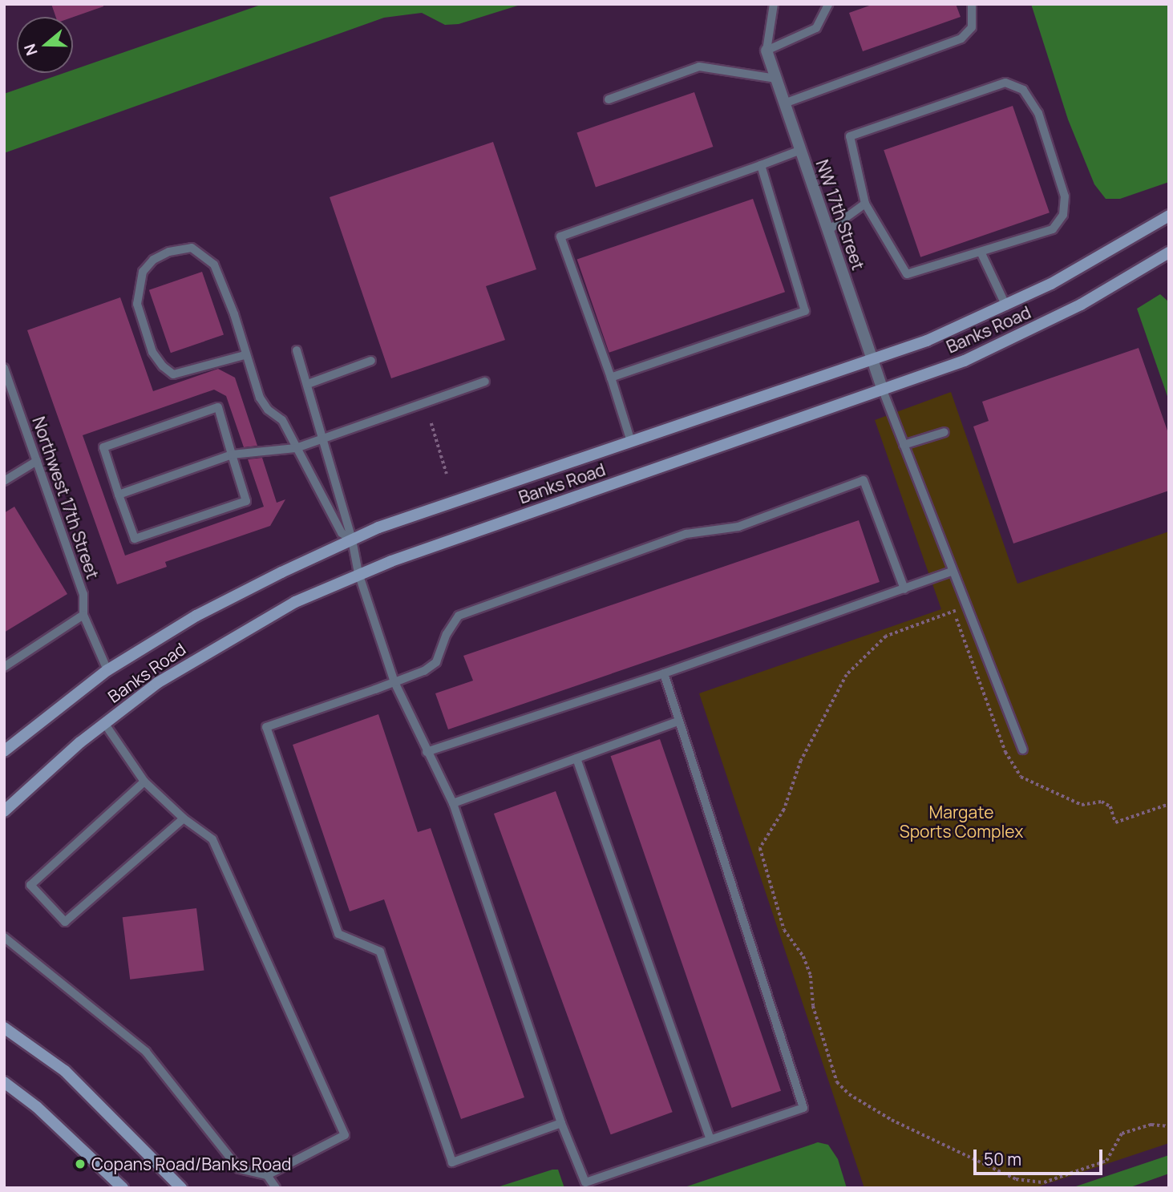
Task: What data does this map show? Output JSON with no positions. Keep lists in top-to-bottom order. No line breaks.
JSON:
{"streets":{"street":["NW 17th Street","Banks Road"],"lane":["Northwest 17th Street"]},"crossings":[["NW 17th Street","Banks Road"],["Banks Road","Northwest 17th Street"]],"parks":["Margate Sports Complex"],"places":["Copans Road/Banks Road"],"scale_bar":"50 m","north":"left"}
